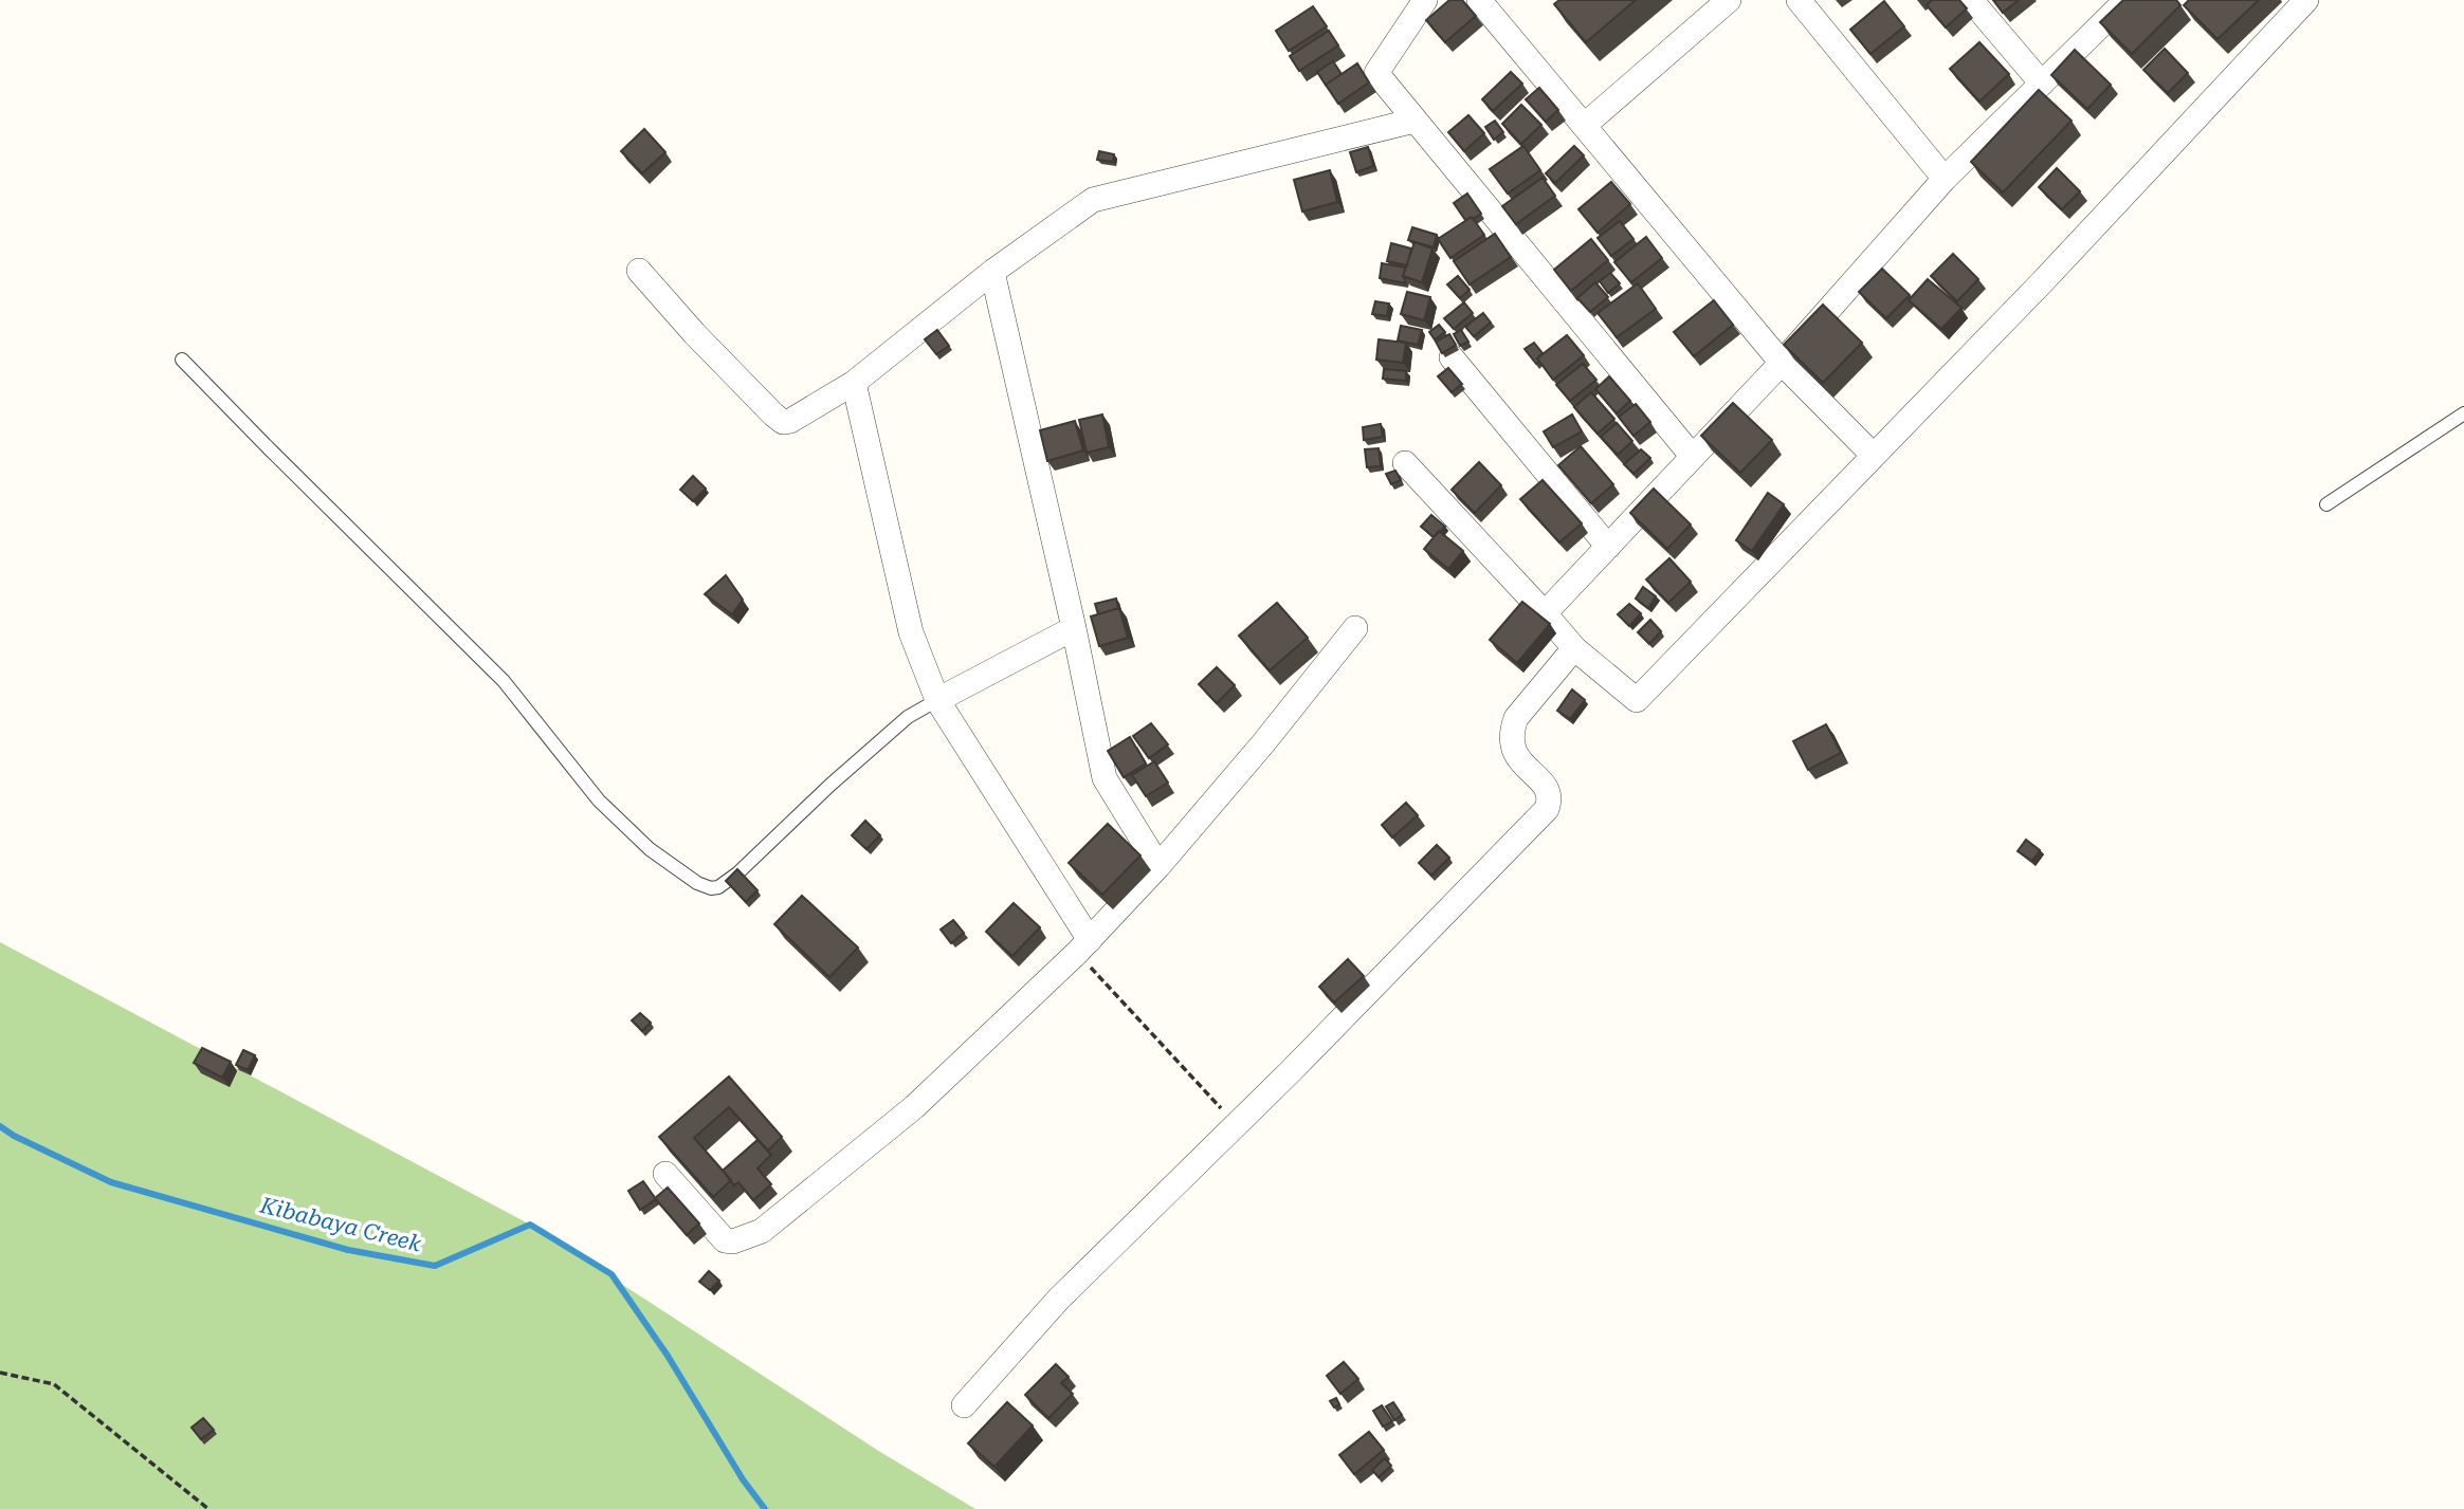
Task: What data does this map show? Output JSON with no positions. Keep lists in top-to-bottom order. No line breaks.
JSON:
{"water":["Kibabaya Creek"]}
